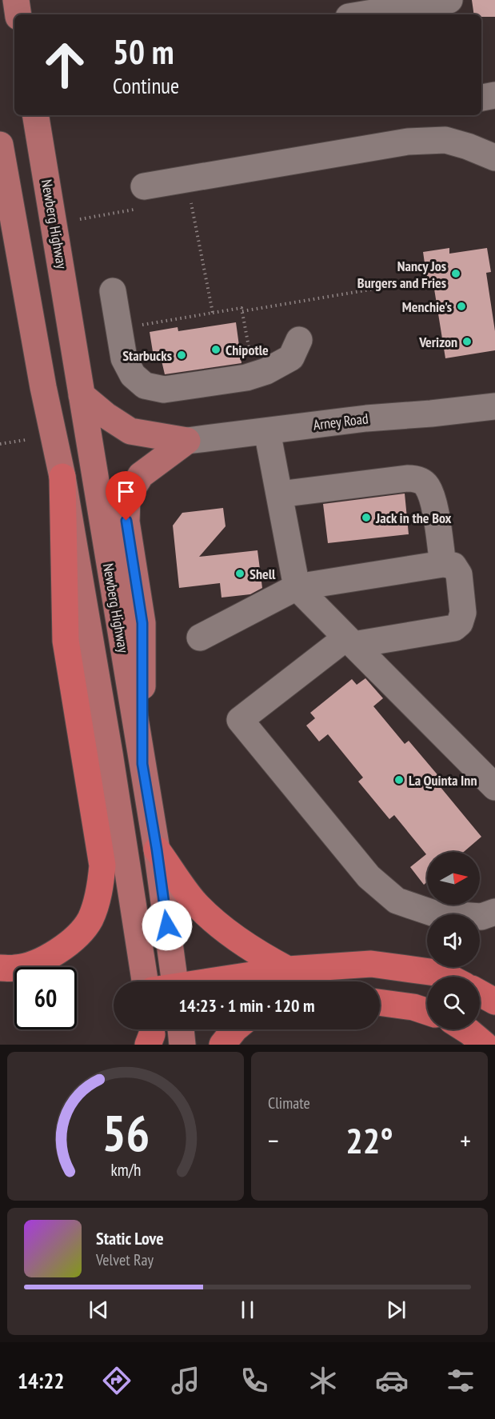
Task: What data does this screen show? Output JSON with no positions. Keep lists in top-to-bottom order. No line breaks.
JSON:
{"streets":{"main road":["Newberg Highway"],"street":["Arney Road"]},"places":["Nancy Jos Burgers and Fries","Menchie's","Verizon","Chipotle","Starbucks","Jack in the Box","Shell","La Quinta Inn"],"north":"right","page":{"turn":["50 m","Continue"],"limit":"60","trip":"14:23 · 1 min · 120 m","tile":"Climate","heat":["−","22°","+"],"song":["Static Love","Velvet Ray"],"tabs":"14:22","gauge":["56","km/h"]}}
